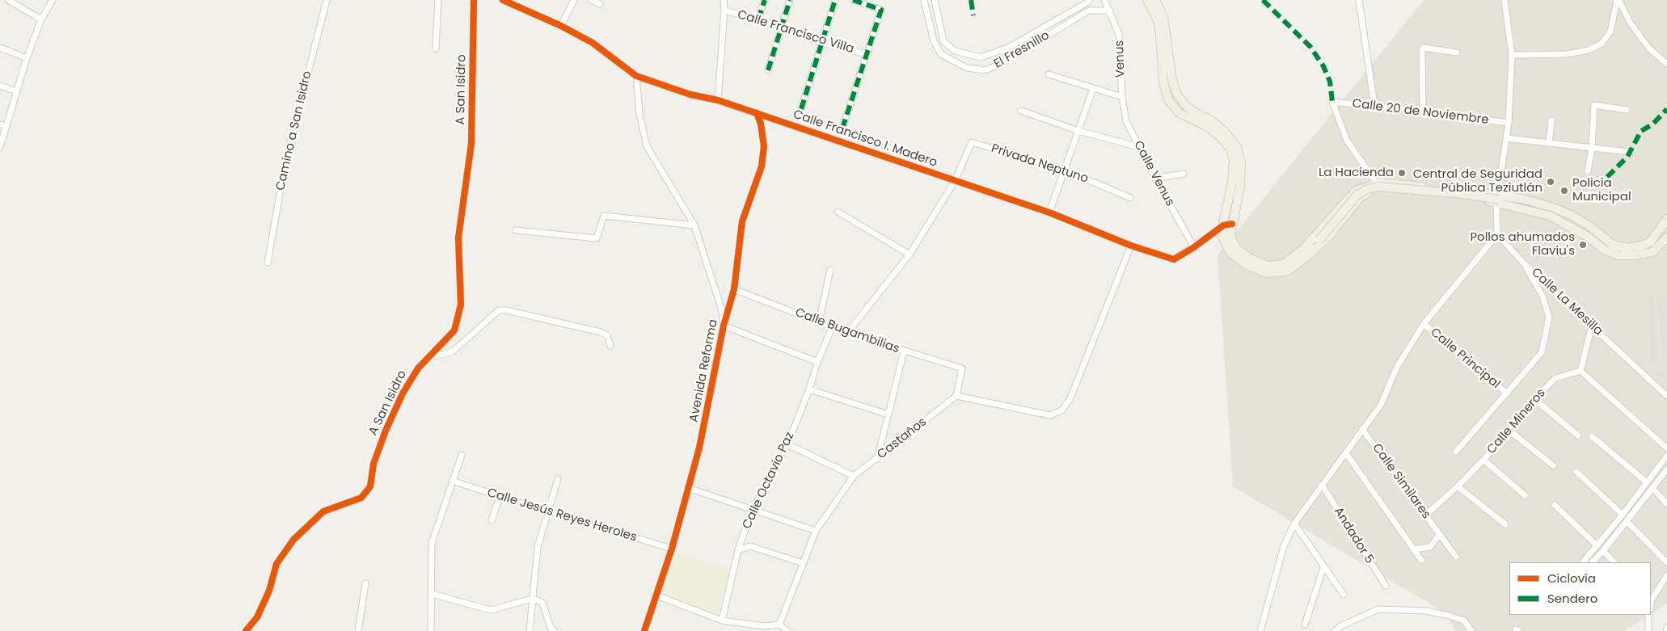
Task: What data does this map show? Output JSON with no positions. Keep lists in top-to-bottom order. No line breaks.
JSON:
{"streets":{"street":["Calle Francisco Villa","El Fresnillo","Venus","A San Isidro","Calle 20 de Noviembre","Camino a San Isidro","Calle Francisco I. Madero","Privada Neptuno","Calle Venus","Calle La Mesilla","Calle Bugambilias","Calle Principal","Avenida Reforma","Calle Mineros","Castaños","Calle Octavio Paz","Calle Similares","Calle Jesús Reyes Heroles","Andador 5"]},"crossings":[["Venus","Calle Venus"],["Calle Francisco I. Madero","Privada Neptuno"],["Calle Francisco I. Madero","Calle Venus"],["Calle Francisco I. Madero","Avenida Reforma"],["Calle Bugambilias","Avenida Reforma"],["Calle Bugambilias","Castaños"],["Calle Bugambilias","Calle Octavio Paz"],["Avenida Reforma","Calle Jesús Reyes Heroles"],["Calle Mineros","Calle Similares"]],"places":["La Hacienda","Central de Seguridad Pública Teziutlán","Policía Municipal","Pollos ahumados Flaviu's"],"legend":["Ciclovía","Sendero"]}
